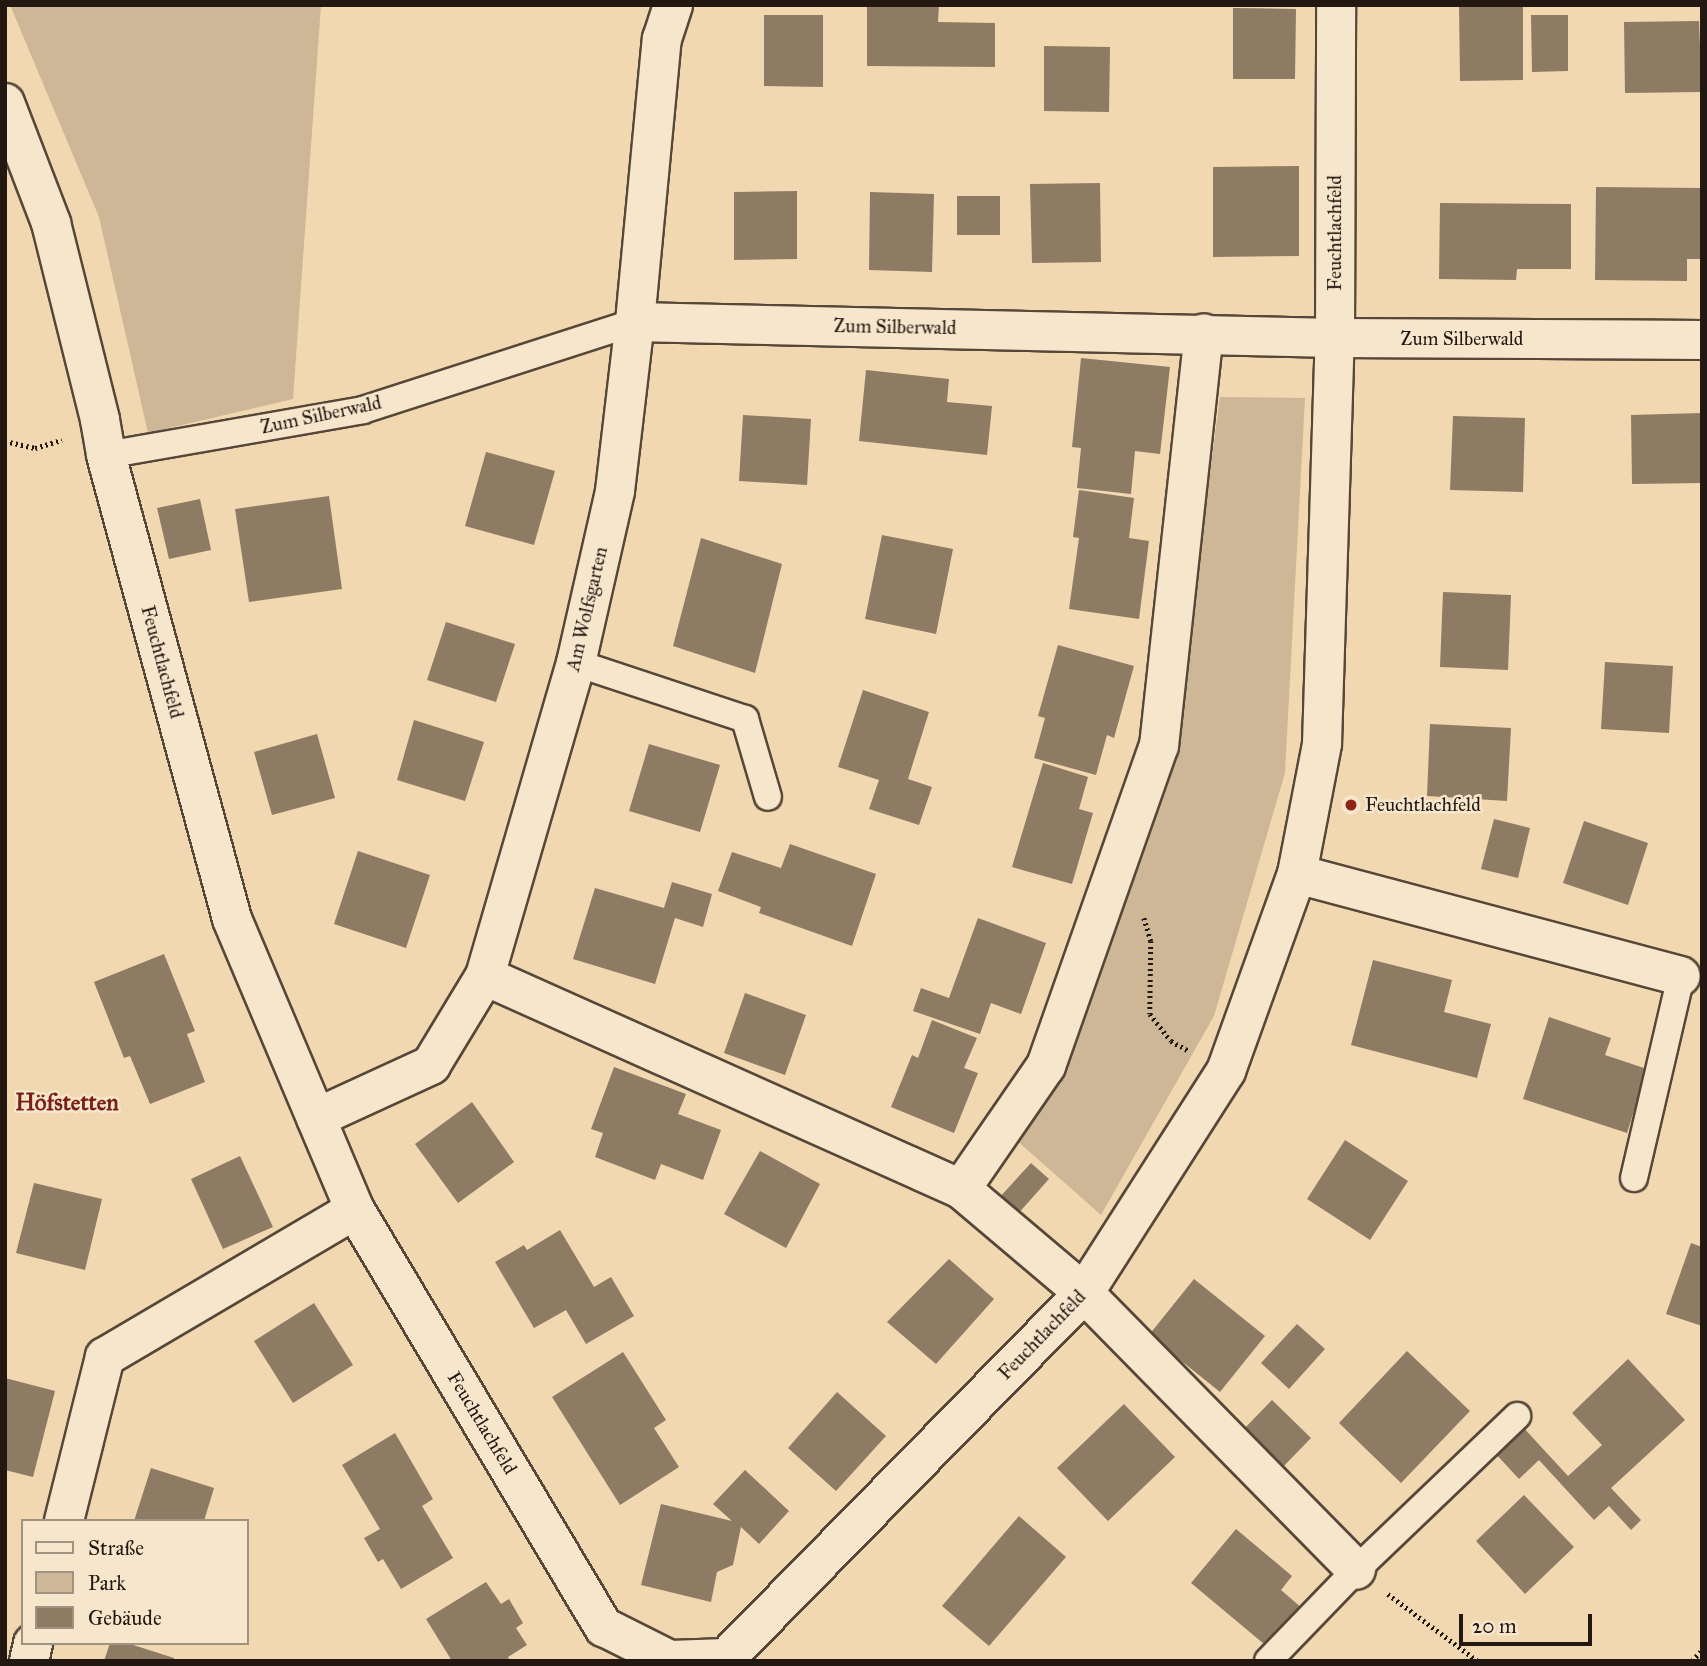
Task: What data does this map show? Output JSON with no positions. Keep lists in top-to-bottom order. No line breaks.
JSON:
{"streets":{"street":["Feuchtlachfeld","Zum Silberwald","Am Wolfsgarten"]},"crossings":[["Feuchtlachfeld","Zum Silberwald"],["Feuchtlachfeld","Am Wolfsgarten"],["Zum Silberwald","Am Wolfsgarten"]],"districts":["Höfstetten"],"places":["Feuchtlachfeld"],"legend":["Straße","Park","Gebäude"],"scale_bar":"20 m"}
